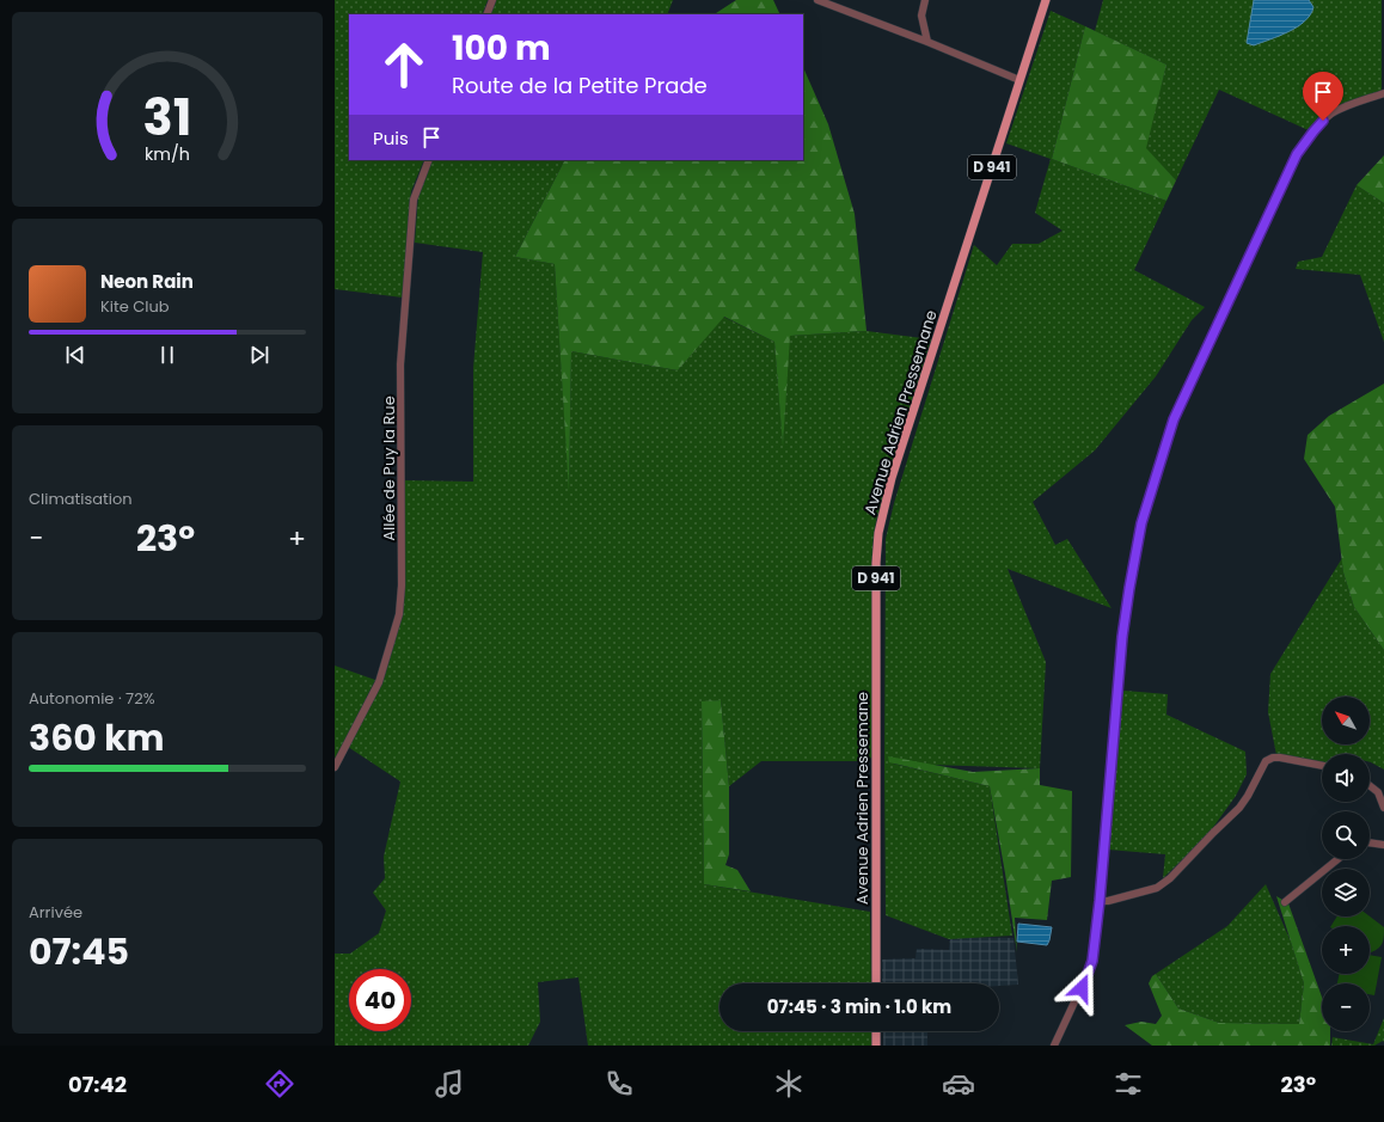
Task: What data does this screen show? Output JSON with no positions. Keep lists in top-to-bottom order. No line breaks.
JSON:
{"streets":{"main road":["D 941","Avenue Adrien Pressemane"],"street":["Allée de Puy la Rue"]},"crossings":[["D 941","Avenue Adrien Pressemane"]],"north":"top left","page":{"turn":["100 m","Route de la Petite Prade"],"then":"Puis","song":["Neon Rain","Kite Club"],"tile":["Climatisation",["Autonomie · 72%","360 km"],["Arrivée","07:45"]],"heat":["−","23°","+"],"map_buttons":["+","−"],"limit":"40","trip":"07:45 · 3 min · 1.0 km","tabs":["07:42","23°"],"gauge":["31","km/h"]}}
